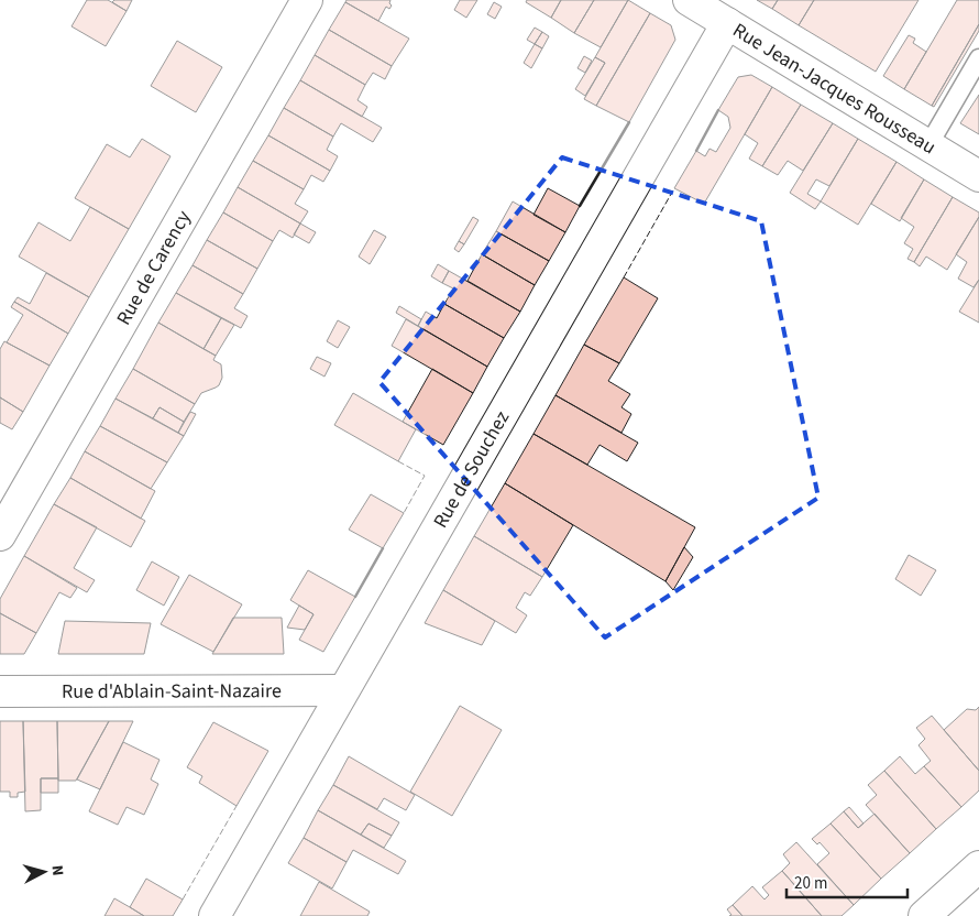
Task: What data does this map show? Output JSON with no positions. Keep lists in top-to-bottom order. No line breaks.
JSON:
{"streets":{"street":["Rue Jean-Jacques Rousseau","Rue de Carency","Rue de Souchez","Rue d'Ablain-Saint-Nazaire"]},"crossings":[["Rue Jean-Jacques Rousseau","Rue de Souchez"],["Rue de Souchez","Rue d'Ablain-Saint-Nazaire"]],"scale_bar":"20 m","north":"right"}
